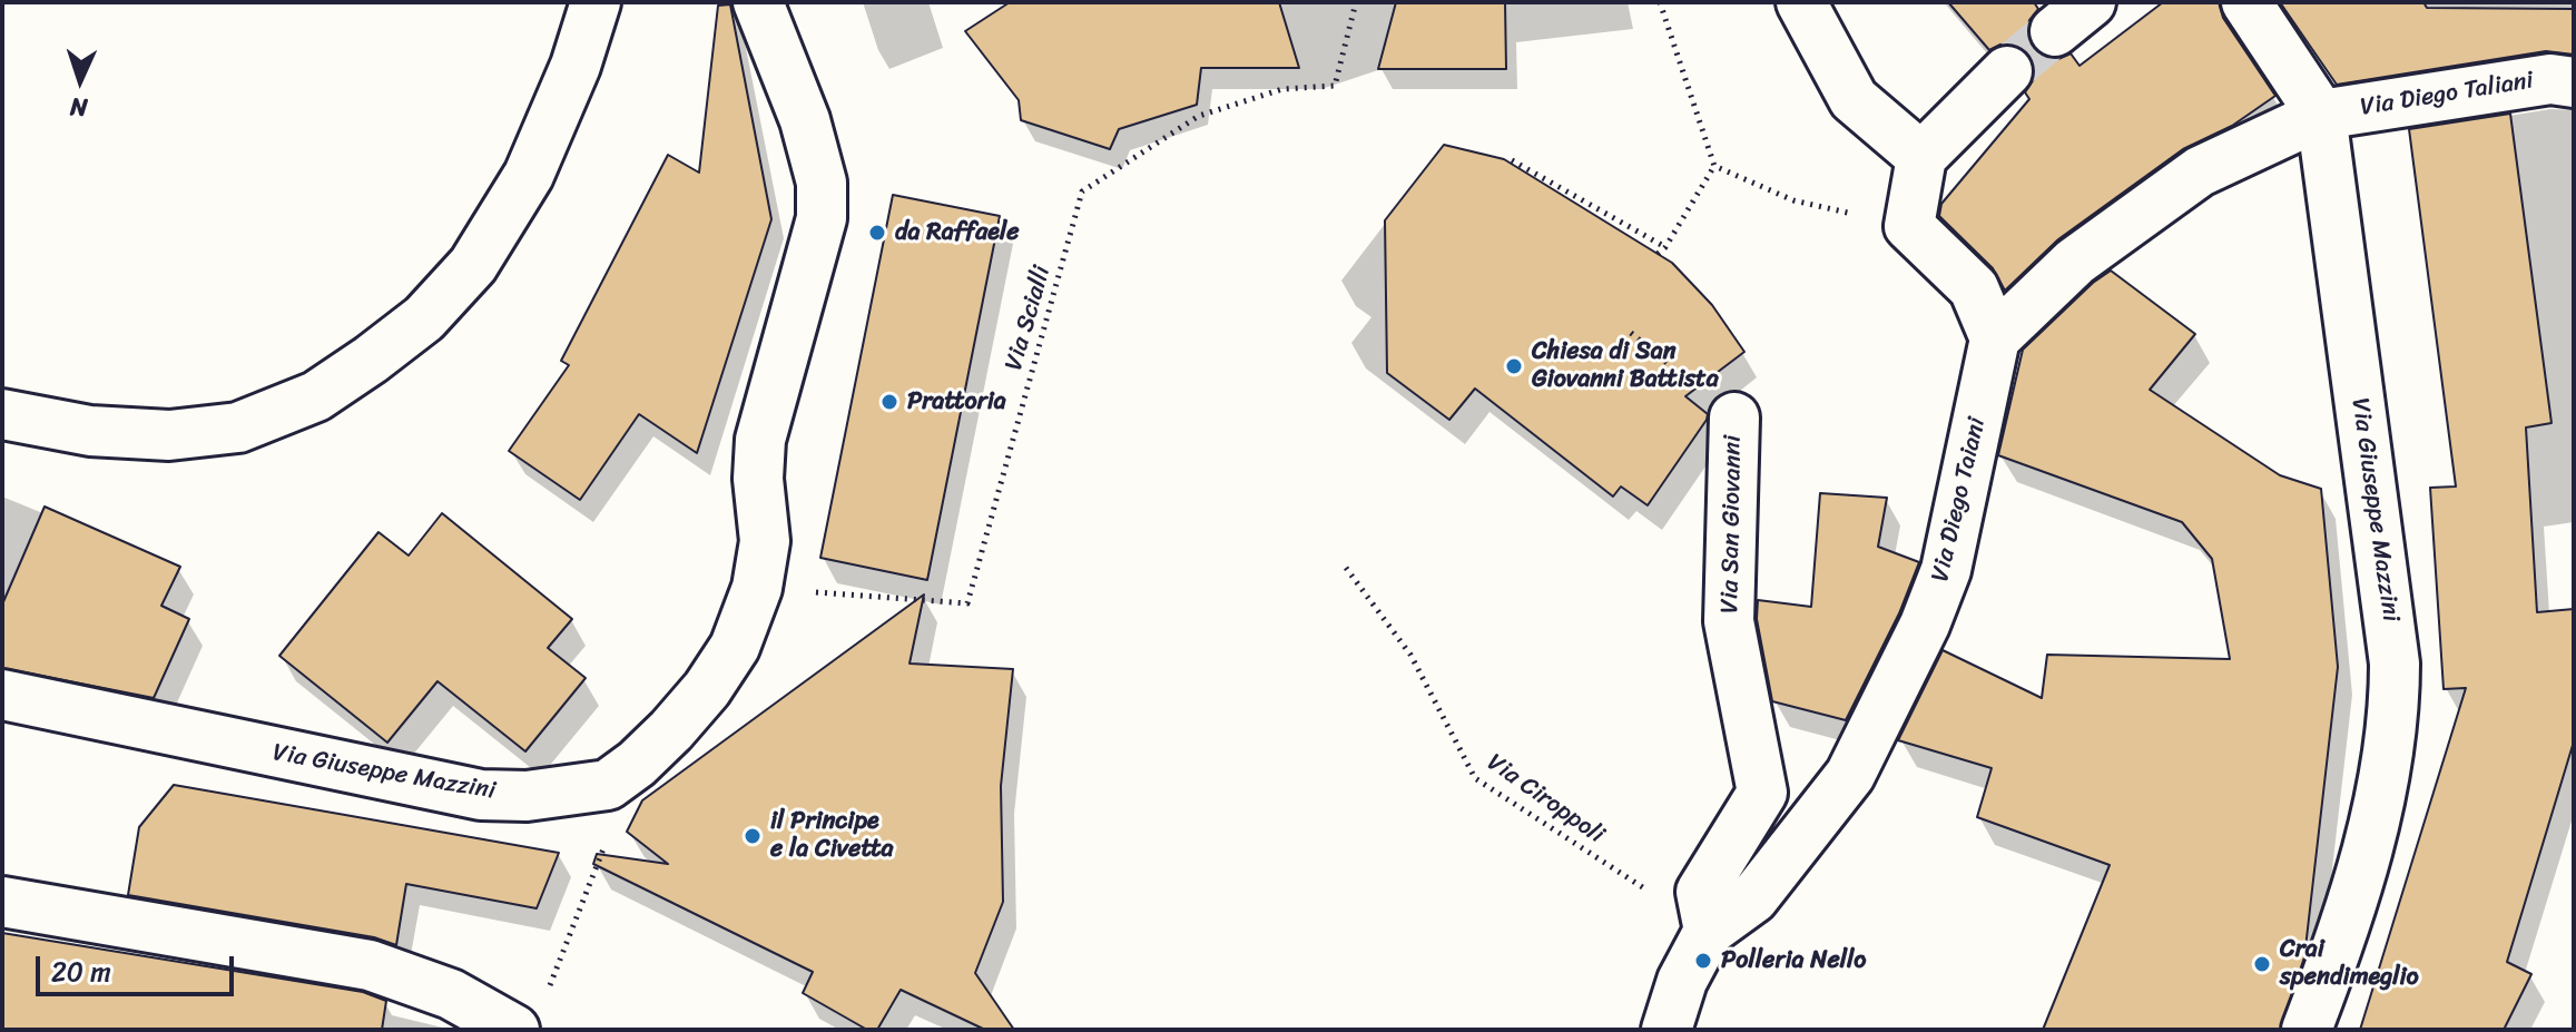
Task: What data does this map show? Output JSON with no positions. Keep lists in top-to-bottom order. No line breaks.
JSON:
{"streets":{"street":["Via Diego Taliani","Via Diego Taiani","Via Giuseppe Mazzini","Via San Giovanni"],"path":["Via Scialli","Via Ciroppoli"]},"crossings":[["Via Diego Taliani","Via Giuseppe Mazzini"],["Via Diego Taiani","Via San Giovanni"],["Via Diego Taiani","Via Ciroppoli"],["Via San Giovanni","Via Ciroppoli"]],"places":["da Raffaele","Chiesa di San Giovanni Battista","Prattoria","il Principe e la Civetta","Polleria Nello","Crai spendimeglio"],"scale_bar":"20 m","north":"bottom"}
